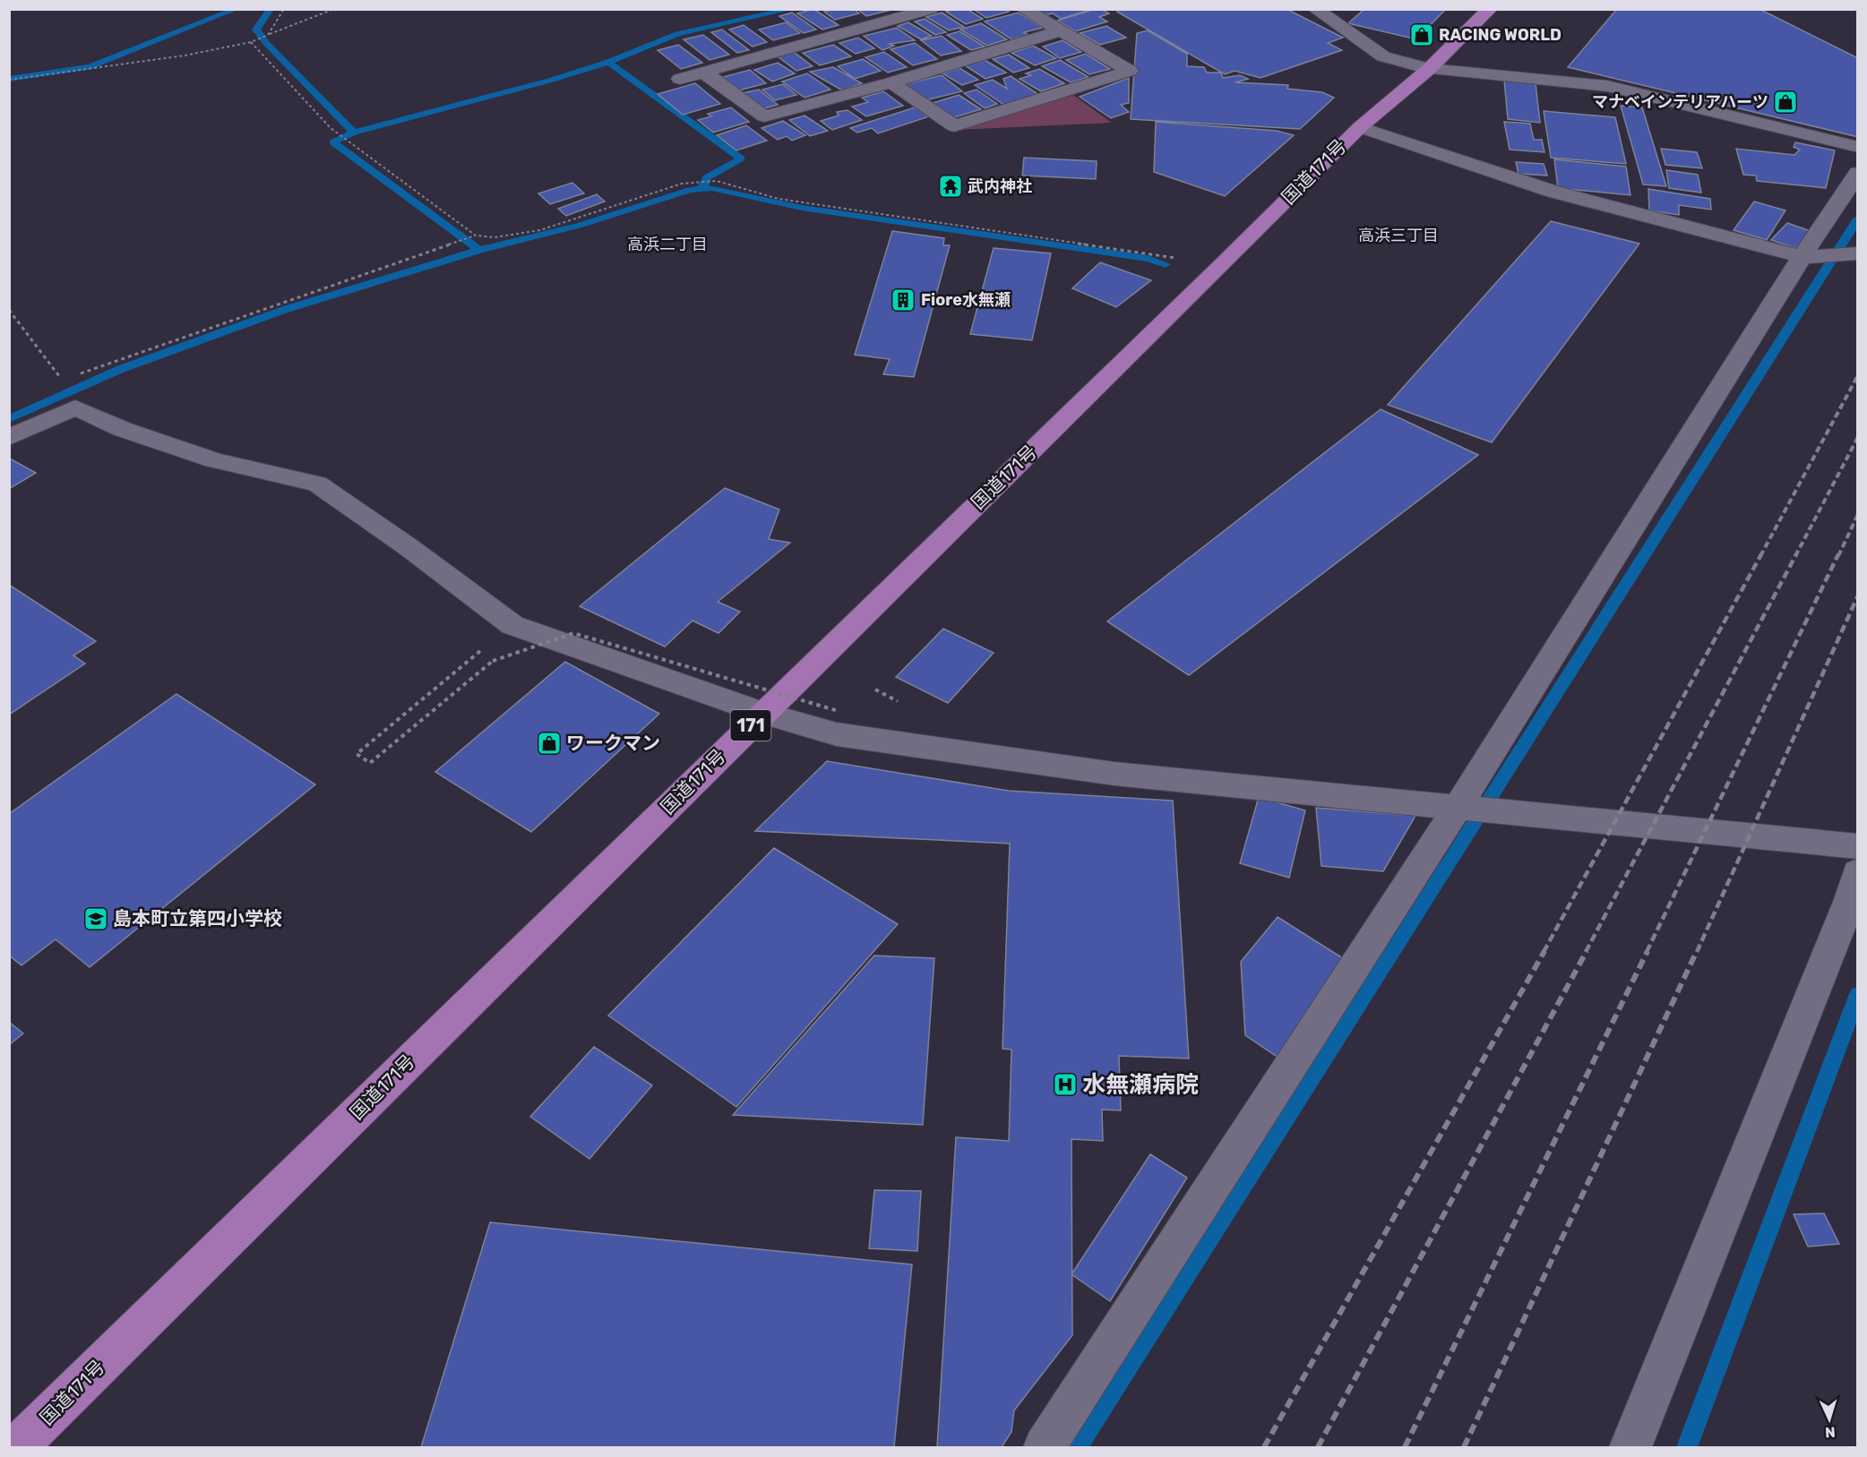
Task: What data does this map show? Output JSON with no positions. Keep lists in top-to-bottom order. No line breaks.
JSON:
{"streets":{"highway":["国道171号","171"]},"districts":["高浜三丁目","高浜二丁目"],"places":{"shop":["RACING WORLD","マナベインテリアハーツ","ワークマン"],"temple":["武内神社"],"building":["Fiore水無瀬"],"school or university":["島本町立第四小学校"],"hospital":["水無瀬病院"]},"north":"bottom"}
